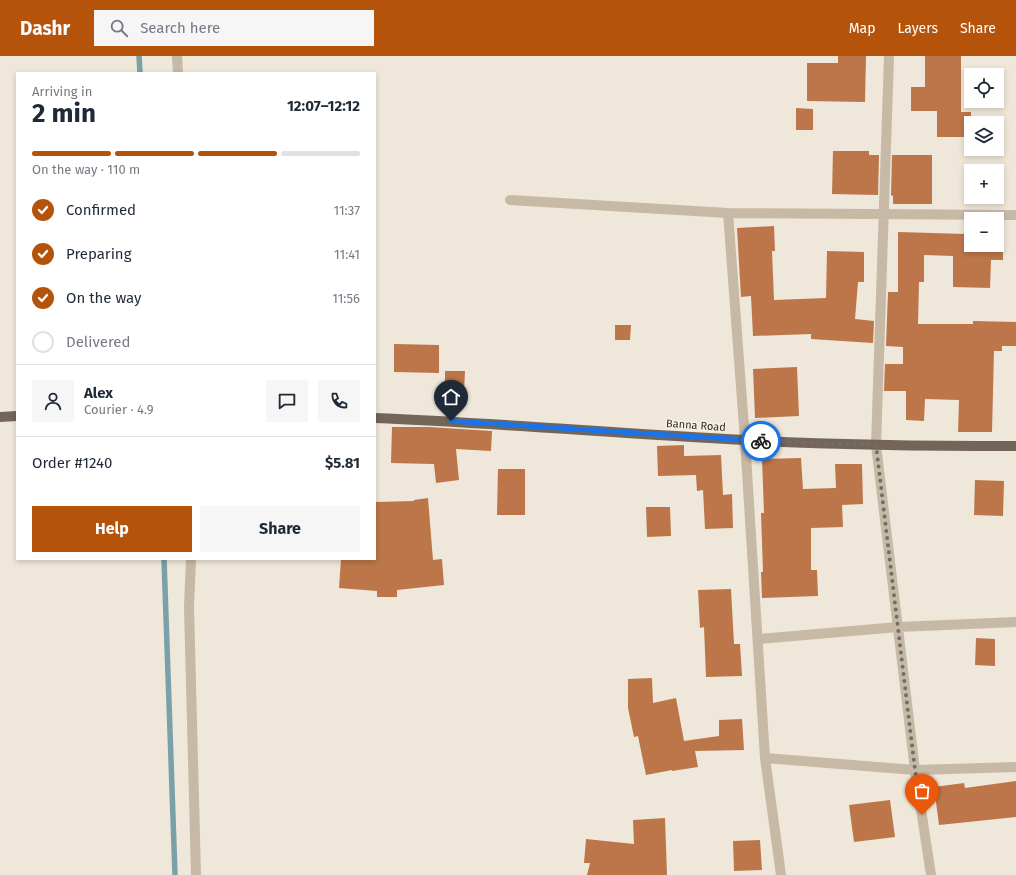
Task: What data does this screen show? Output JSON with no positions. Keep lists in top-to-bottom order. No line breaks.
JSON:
{"streets":{"main road":["Banna Road"]},"page":{"header":"Dashr","search":"Search here","nav":["Map","Layers","Share"],"map_buttons":["+","−"],"heading":["2 min","Arriving in","12:07–12:12"],"panel":["Alex","Courier · 4.9","Order #1240","$5.81"],"bar":"On the way · 110 m","list":[["Confirmed","11:37"],["Preparing","11:41"],["On the way","11:56"],"Delivered"],"buttons":["Help","Share"]}}
